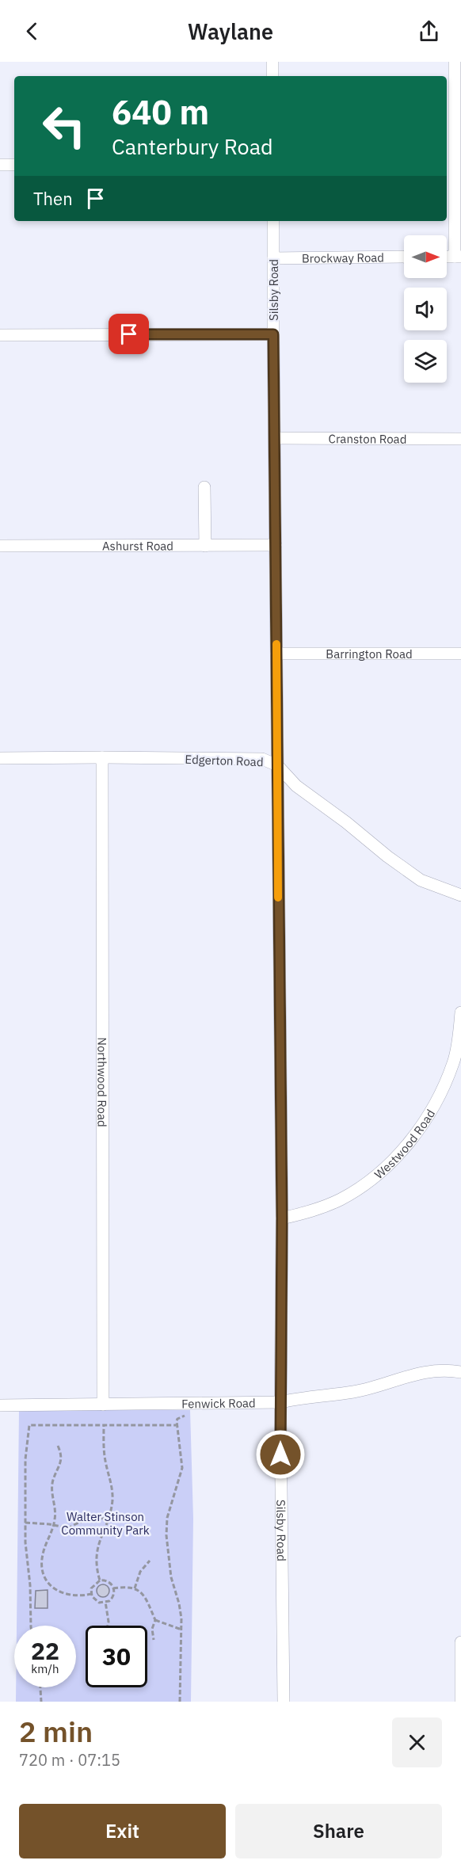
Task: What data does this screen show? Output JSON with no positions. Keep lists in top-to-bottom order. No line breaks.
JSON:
{"streets":{"street":["Brockway Road","Silsby Road","Cranston Road","Ashurst Road","Barrington Road","Edgerton Road","Northwood Road","Westwood Road","Fenwick Road"]},"crossings":[["Brockway Road","Silsby Road"],["Silsby Road","Cranston Road"],["Silsby Road","Ashurst Road"],["Silsby Road","Barrington Road"],["Silsby Road","Edgerton Road"],["Silsby Road","Westwood Road"],["Silsby Road","Fenwick Road"],["Edgerton Road","Northwood Road"],["Northwood Road","Fenwick Road"]],"parks":["Walter Stinson Community Park"],"north":"right","page":{"header":"Waylane","turn":["640 m","Canterbury Road"],"then":"Then","speed":"22 km/h","limit":"30","heading":["2 min","720 m · 07:15"],"buttons":["Exit","Share"]}}
